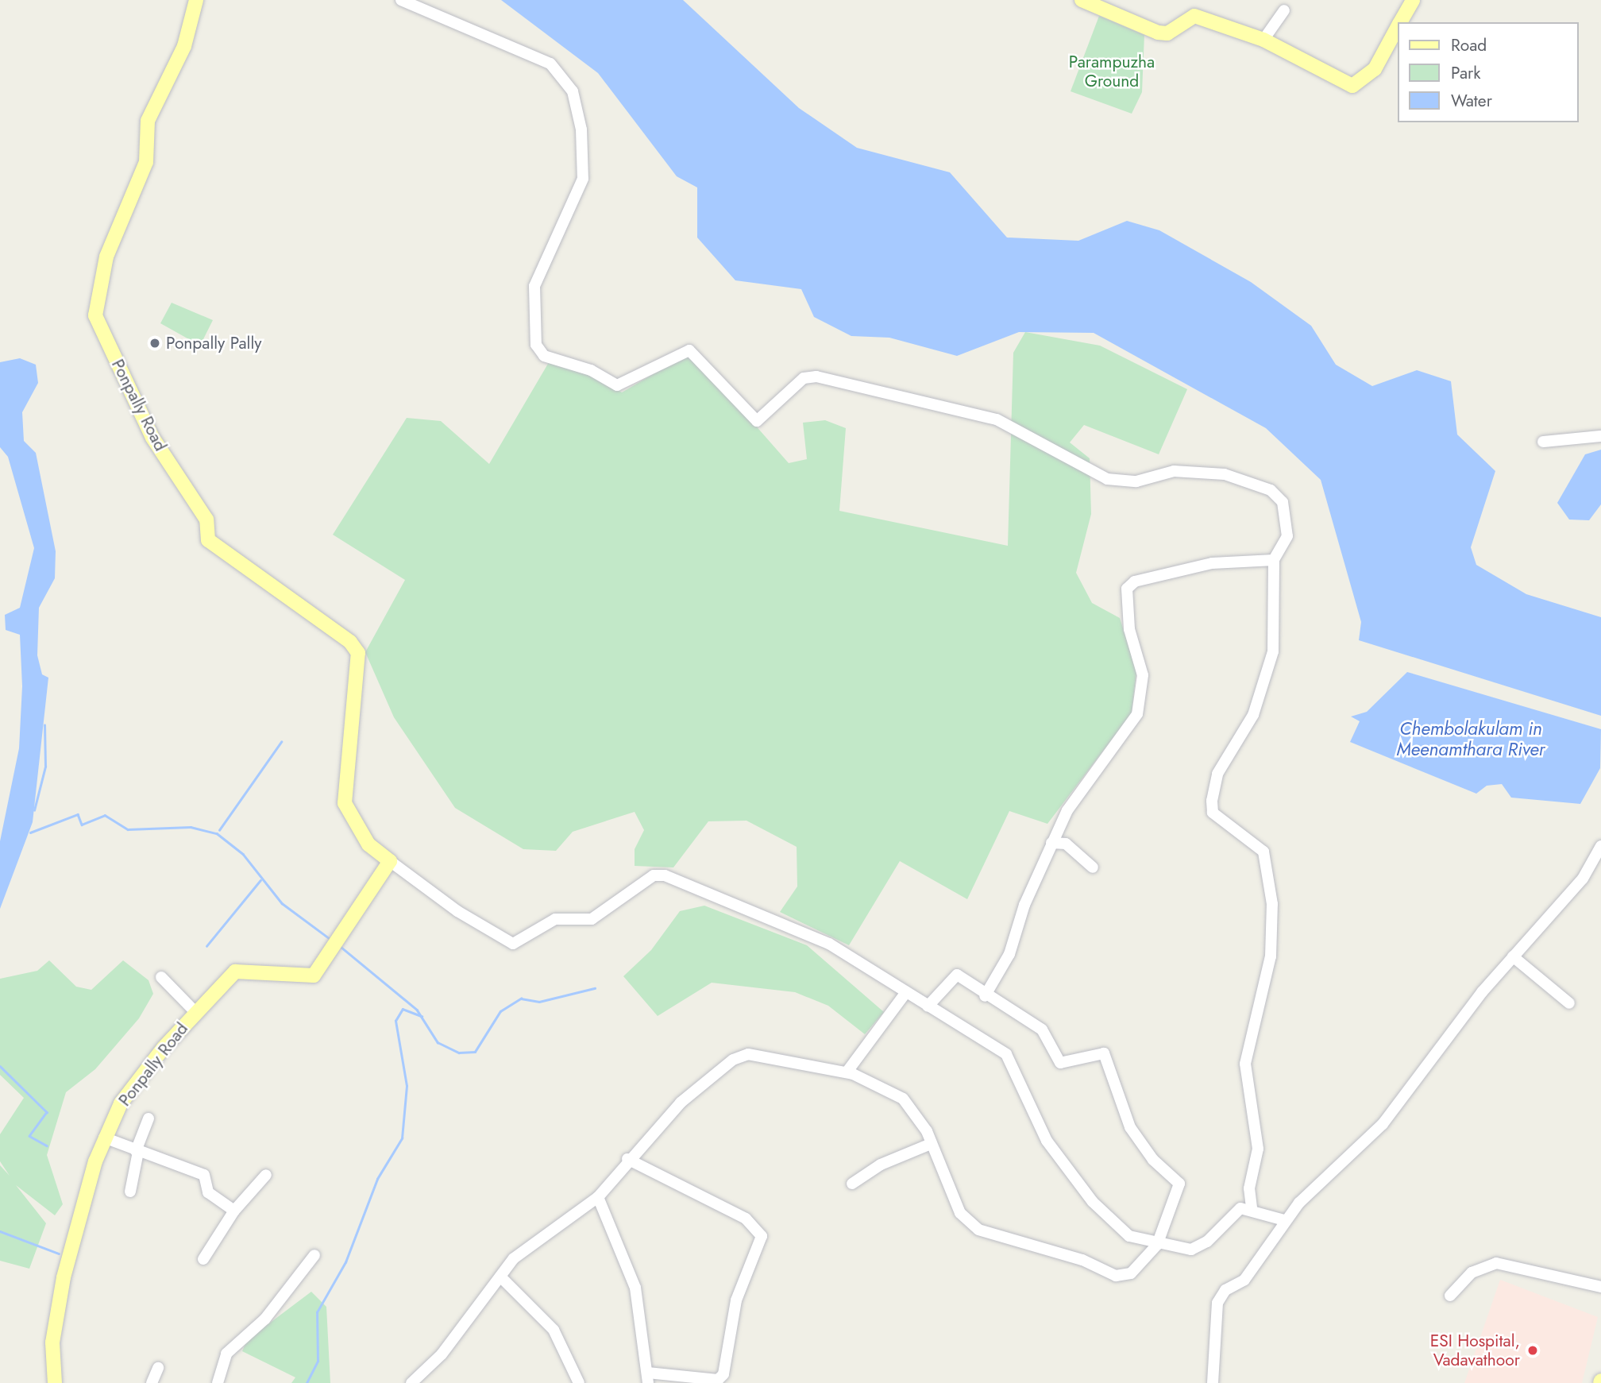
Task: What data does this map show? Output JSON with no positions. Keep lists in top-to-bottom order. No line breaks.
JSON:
{"streets":{"main road":["Ponpally Road"]},"water":["Chembolakulam in Meenamthara River"],"parks":["Parampuzha Ground"],"places":["Ponpally Pally","ESI Hospital, Vadavathoor"],"legend":["Road","Park","Water"]}
